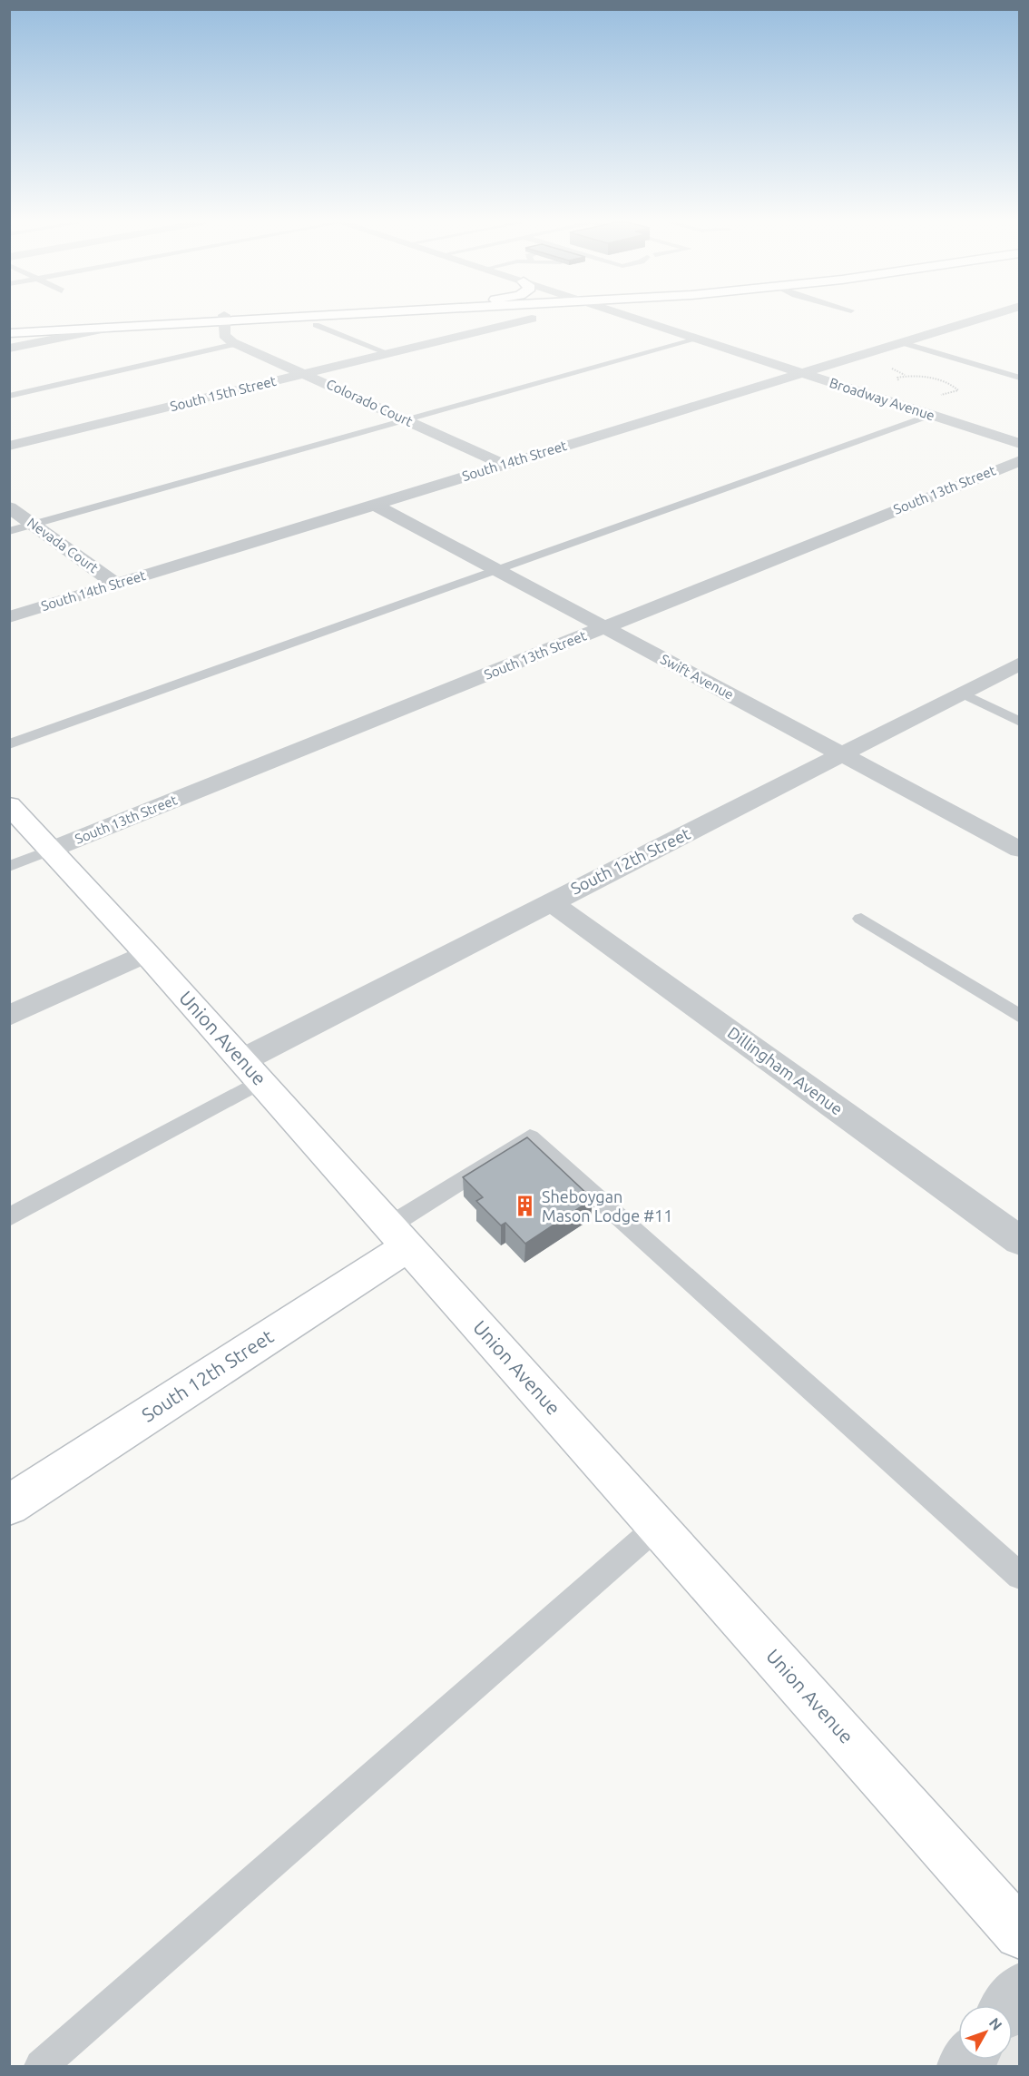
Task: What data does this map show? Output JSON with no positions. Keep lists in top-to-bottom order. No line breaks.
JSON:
{"streets":{"main road":["South 12th Street","Union Avenue"],"street":["South 15th Street","Broadway Avenue","Colorado Court","South 14th Street","South 13th Street","Nevada Court","Swift Avenue","Dillingham Avenue"]},"crossings":[["South 15th Street","Colorado Court"],["Broadway Avenue","South 14th Street"],["Colorado Court","South 14th Street"],["South 14th Street","Nevada Court"],["South 14th Street","Swift Avenue"],["South 13th Street","Swift Avenue"],["South 13th Street","Union Avenue"],["Swift Avenue","South 12th Street"],["South 12th Street","Union Avenue"],["South 12th Street","Dillingham Avenue"]],"places":{"building":["Sheboygan Mason Lodge #11"]},"north":"top right"}
